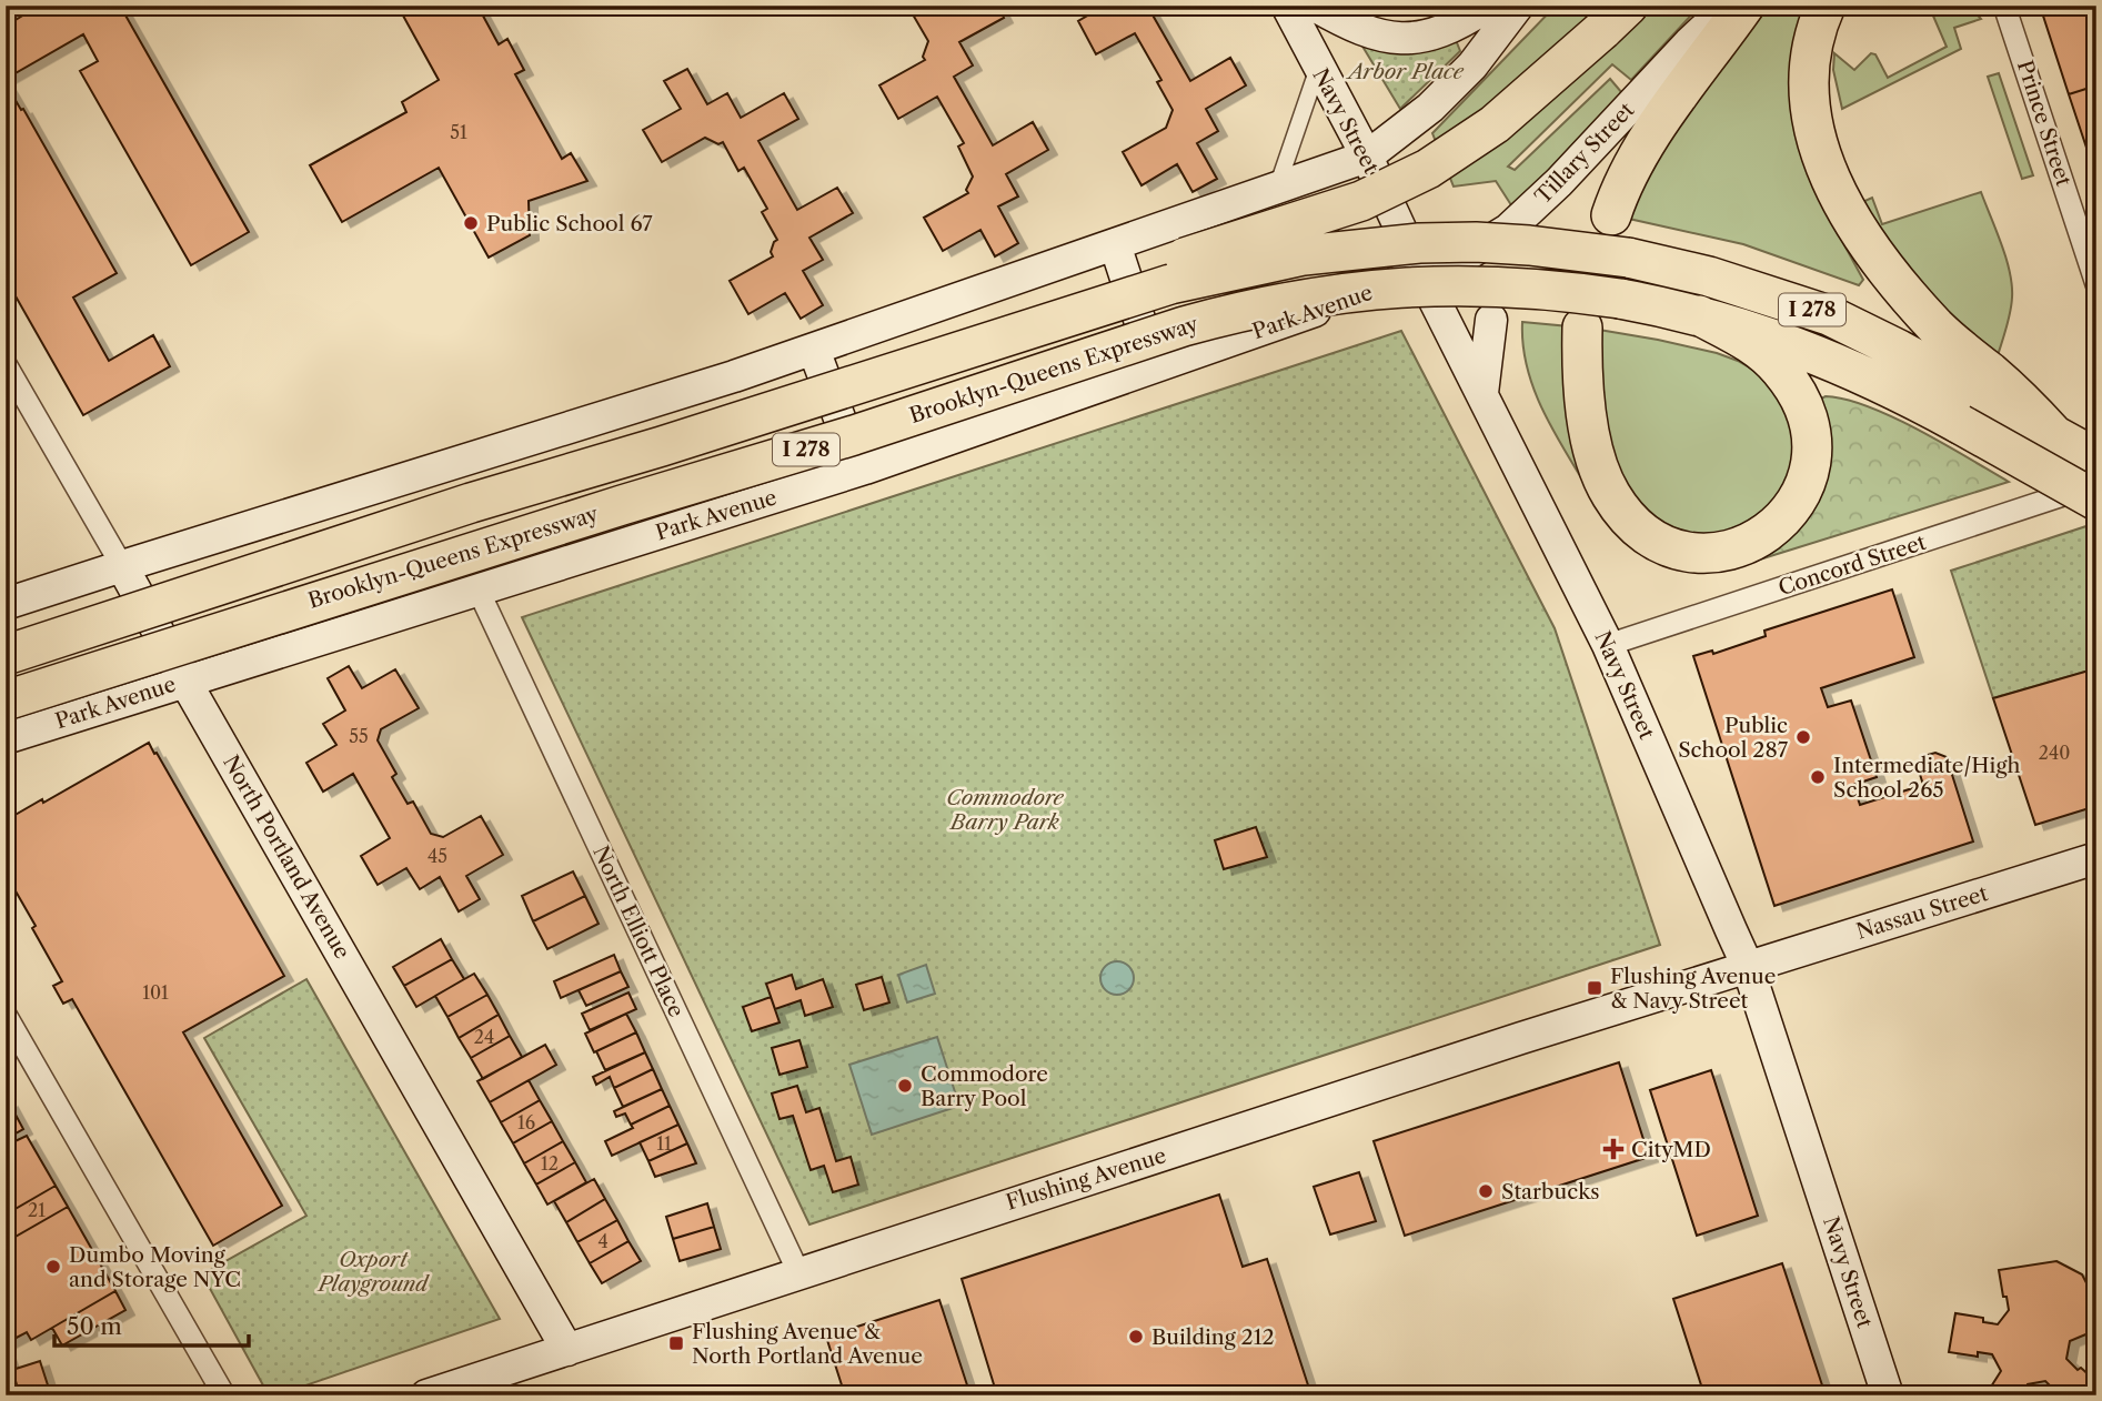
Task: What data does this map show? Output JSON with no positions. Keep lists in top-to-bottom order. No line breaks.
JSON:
{"streets":{"highway":["I 278","Brooklyn-Queens Expressway"],"main road":["Navy Street","Tillary Street","Park Avenue","North Portland Avenue","Nassau Street","Flushing Avenue"],"street":["Prince Street","Concord Street","North Elliott Place"]},"crossings":[["Navy Street","Tillary Street"],["Navy Street","Park Avenue"],["Navy Street","Concord Street"],["Navy Street","Nassau Street"],["Navy Street","Flushing Avenue"],["Tillary Street","Park Avenue"],["Park Avenue","North Portland Avenue"],["Park Avenue","North Elliott Place"],["North Portland Avenue","Flushing Avenue"],["Nassau Street","Flushing Avenue"],["North Elliott Place","Flushing Avenue"]],"parks":["Arbor Place","Commodore Barry Park","Oxport Playground"],"places":{"other":["Public School 67","Public School 287","Intermediate/High School 265","Commodore Barry Pool","Starbucks","Dumbo Moving and Storage NYC","Building 212"],"transit":["Flushing Avenue & Navy Street","Flushing Avenue & North Portland Avenue"],"health":["CityMD"]},"house_numbers":["51","55","240","45","101","24","16","11","12","21","4"],"scale_bar":"50 m"}
